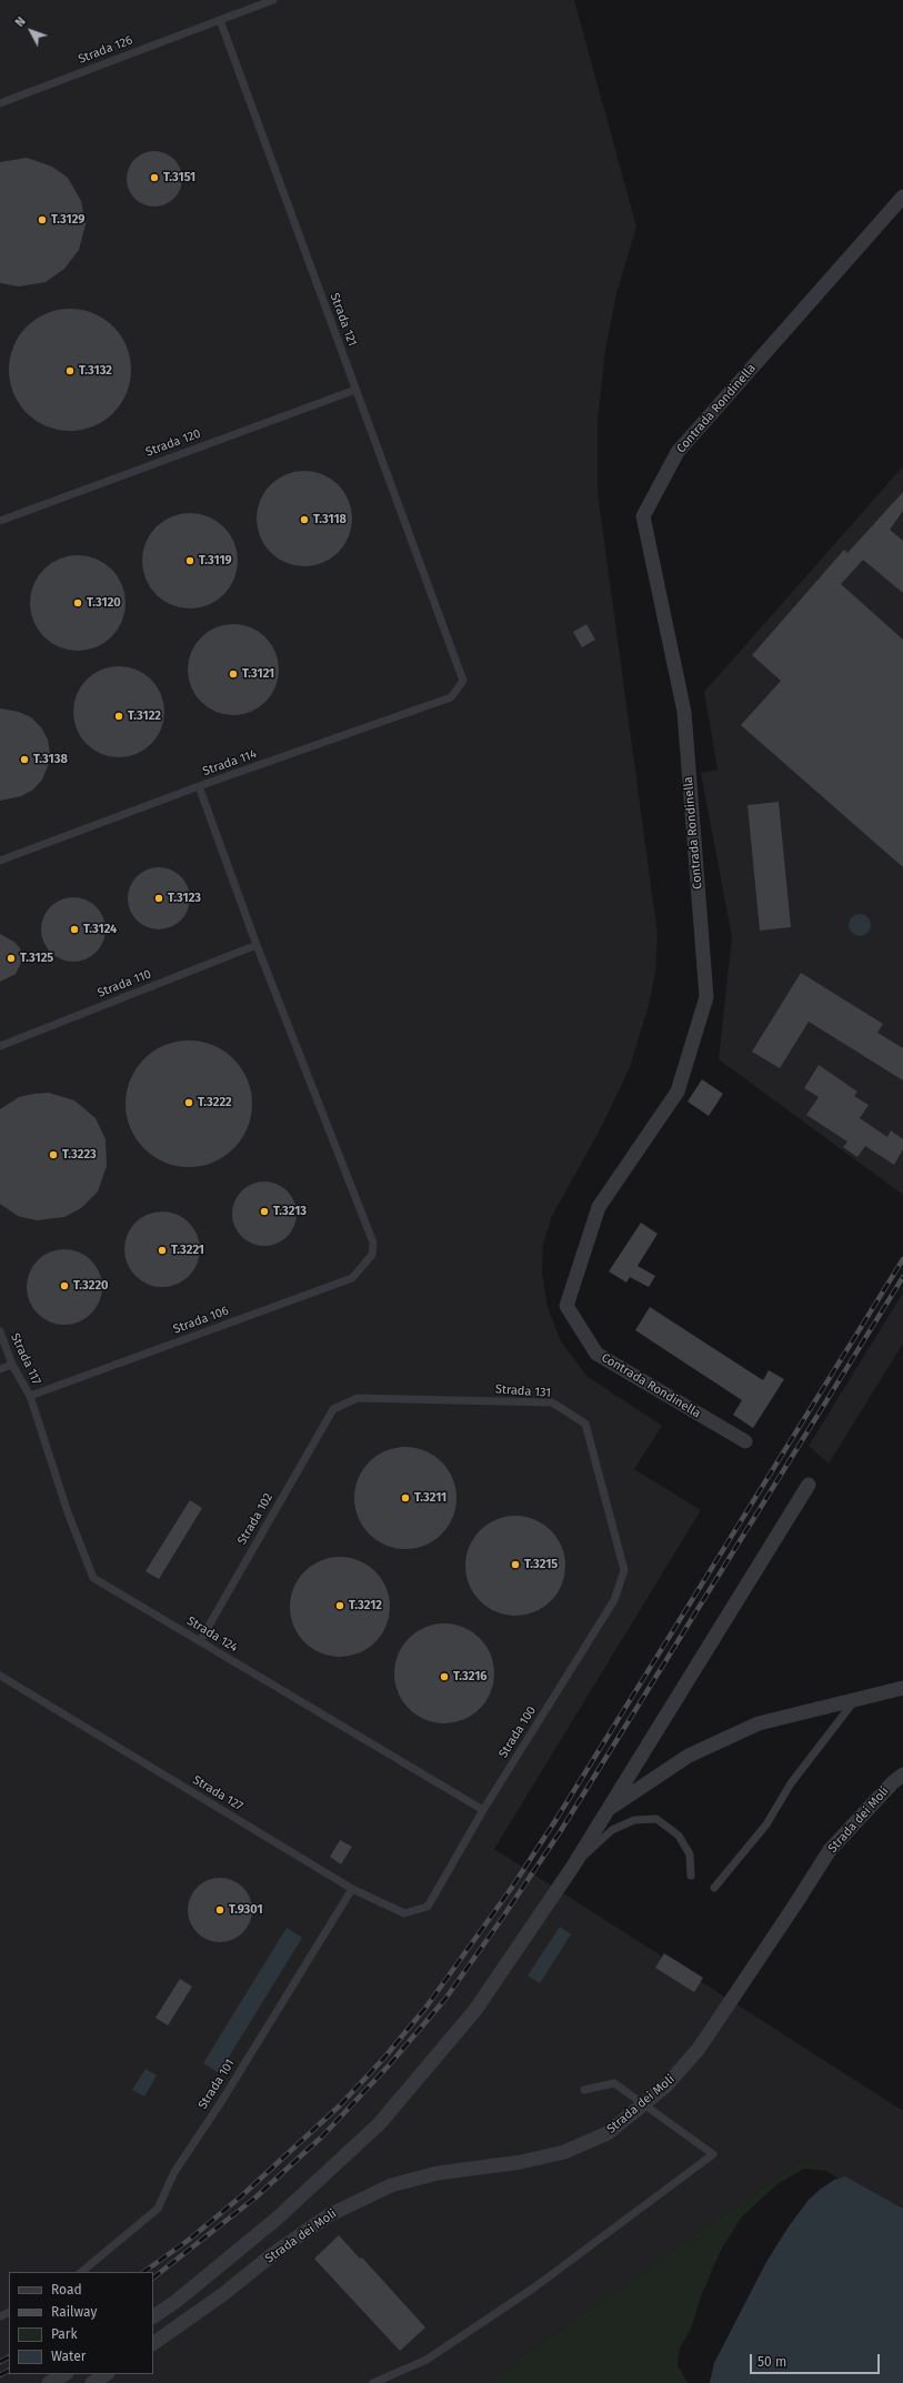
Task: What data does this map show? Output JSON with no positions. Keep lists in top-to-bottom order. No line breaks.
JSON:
{"streets":{"street":["Contrada Rondinella","Strada dei Moli"],"lane":["Strada 126","Strada 121","Strada 120","Strada 114","Strada 110","Strada 106","Strada 117","Strada 131","Strada 102","Strada 124","Strada 100","Strada 127","Strada 101"]},"crossings":[["Strada 126","Strada 121"],["Strada 121","Strada 120"],["Strada 121","Strada 114"],["Strada 110","Strada 106"],["Strada 106","Strada 117"],["Strada 106","Strada 124"],["Strada 117","Strada 124"],["Strada 131","Strada 102"],["Strada 131","Strada 100"],["Strada 102","Strada 124"],["Strada 124","Strada 100"],["Strada 100","Strada 127"],["Strada 127","Strada 101"]],"places":["T.3151","T.3129","T.3132","T.3118","T.3119","T.3120","T.3121","T.3122","T.3138","T.3123","T.3124","T.3125","T.3222","T.3223","T.3213","T.3221","T.3220","T.3211","T.3215","T.3212","T.3216","T.9301"],"legend":["Road","Railway","Park","Water"],"scale_bar":"50 m","north":"top left"}
